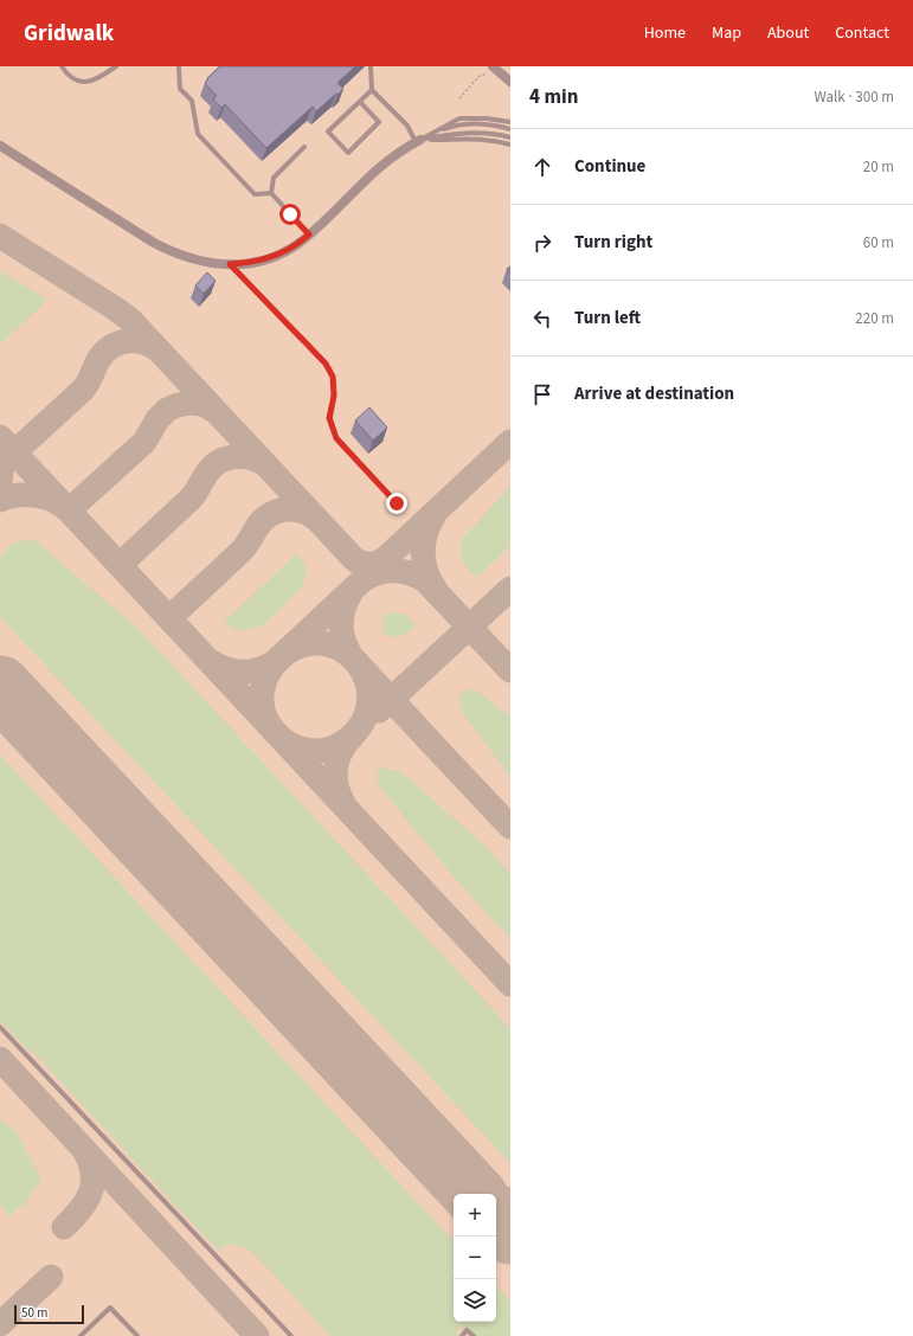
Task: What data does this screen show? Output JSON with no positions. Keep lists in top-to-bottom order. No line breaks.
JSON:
{"scale_bar":"50 m","page":{"header":"Gridwalk","nav":["Home","Map","About","Contact"],"heading":["4 min","Walk · 300 m"],"list":[["Continue","20 m"],["Turn right","60 m"],["Turn left","220 m"],"Arrive at destination"],"map_buttons":["+","−"],"scale":"50 m"}}
